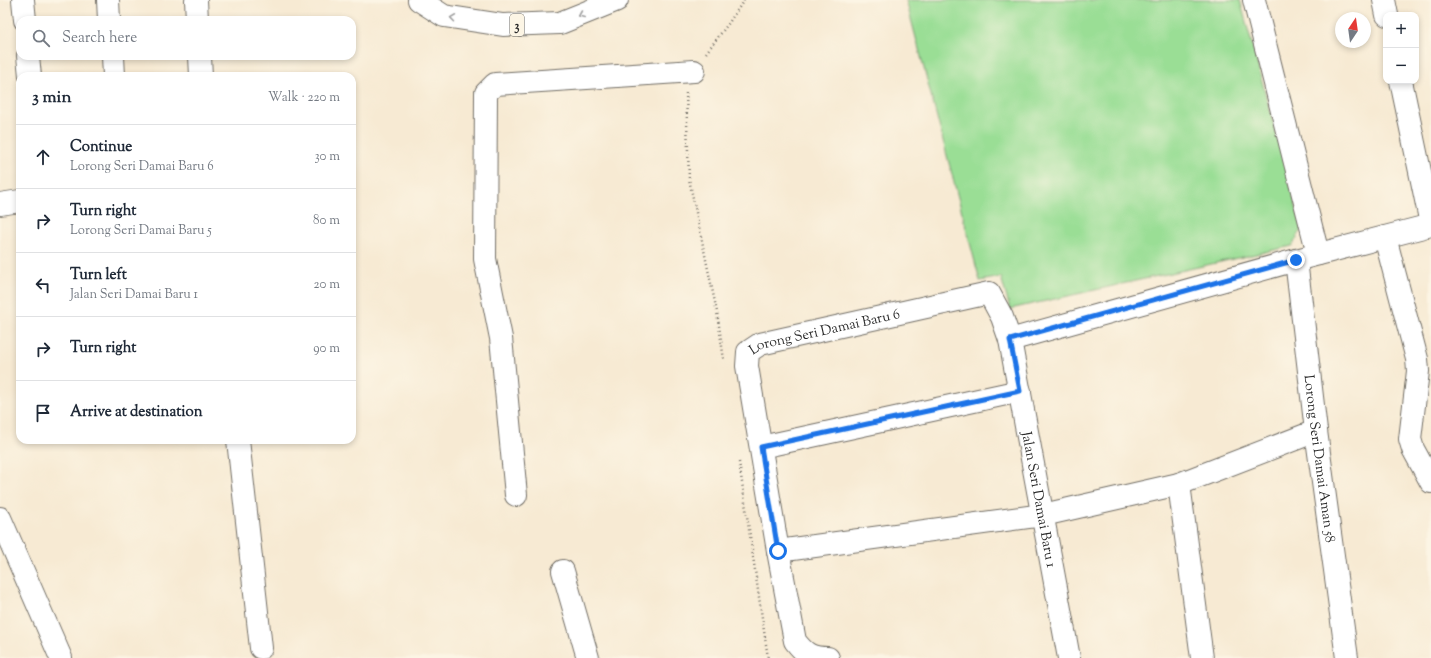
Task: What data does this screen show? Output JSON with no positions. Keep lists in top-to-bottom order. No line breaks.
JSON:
{"streets":{"main road":["3","Lorong Seri Damai Baru 6","Lorong Seri Damai Aman 58","Jalan Seri Damai Baru 1"]},"crossings":[["Lorong Seri Damai Baru 6","Jalan Seri Damai Baru 1"]],"north":"top","page":{"map_buttons":["+","−"],"search":"Search here","heading":["3 min","Walk · 220 m"],"list":[["Continue","Lorong Seri Damai Baru 6","30 m"],["Turn right","Lorong Seri Damai Baru 5","80 m"],["Turn left","Jalan Seri Damai Baru 1","20 m"],["Turn right","90 m"],"Arrive at destination"]}}
